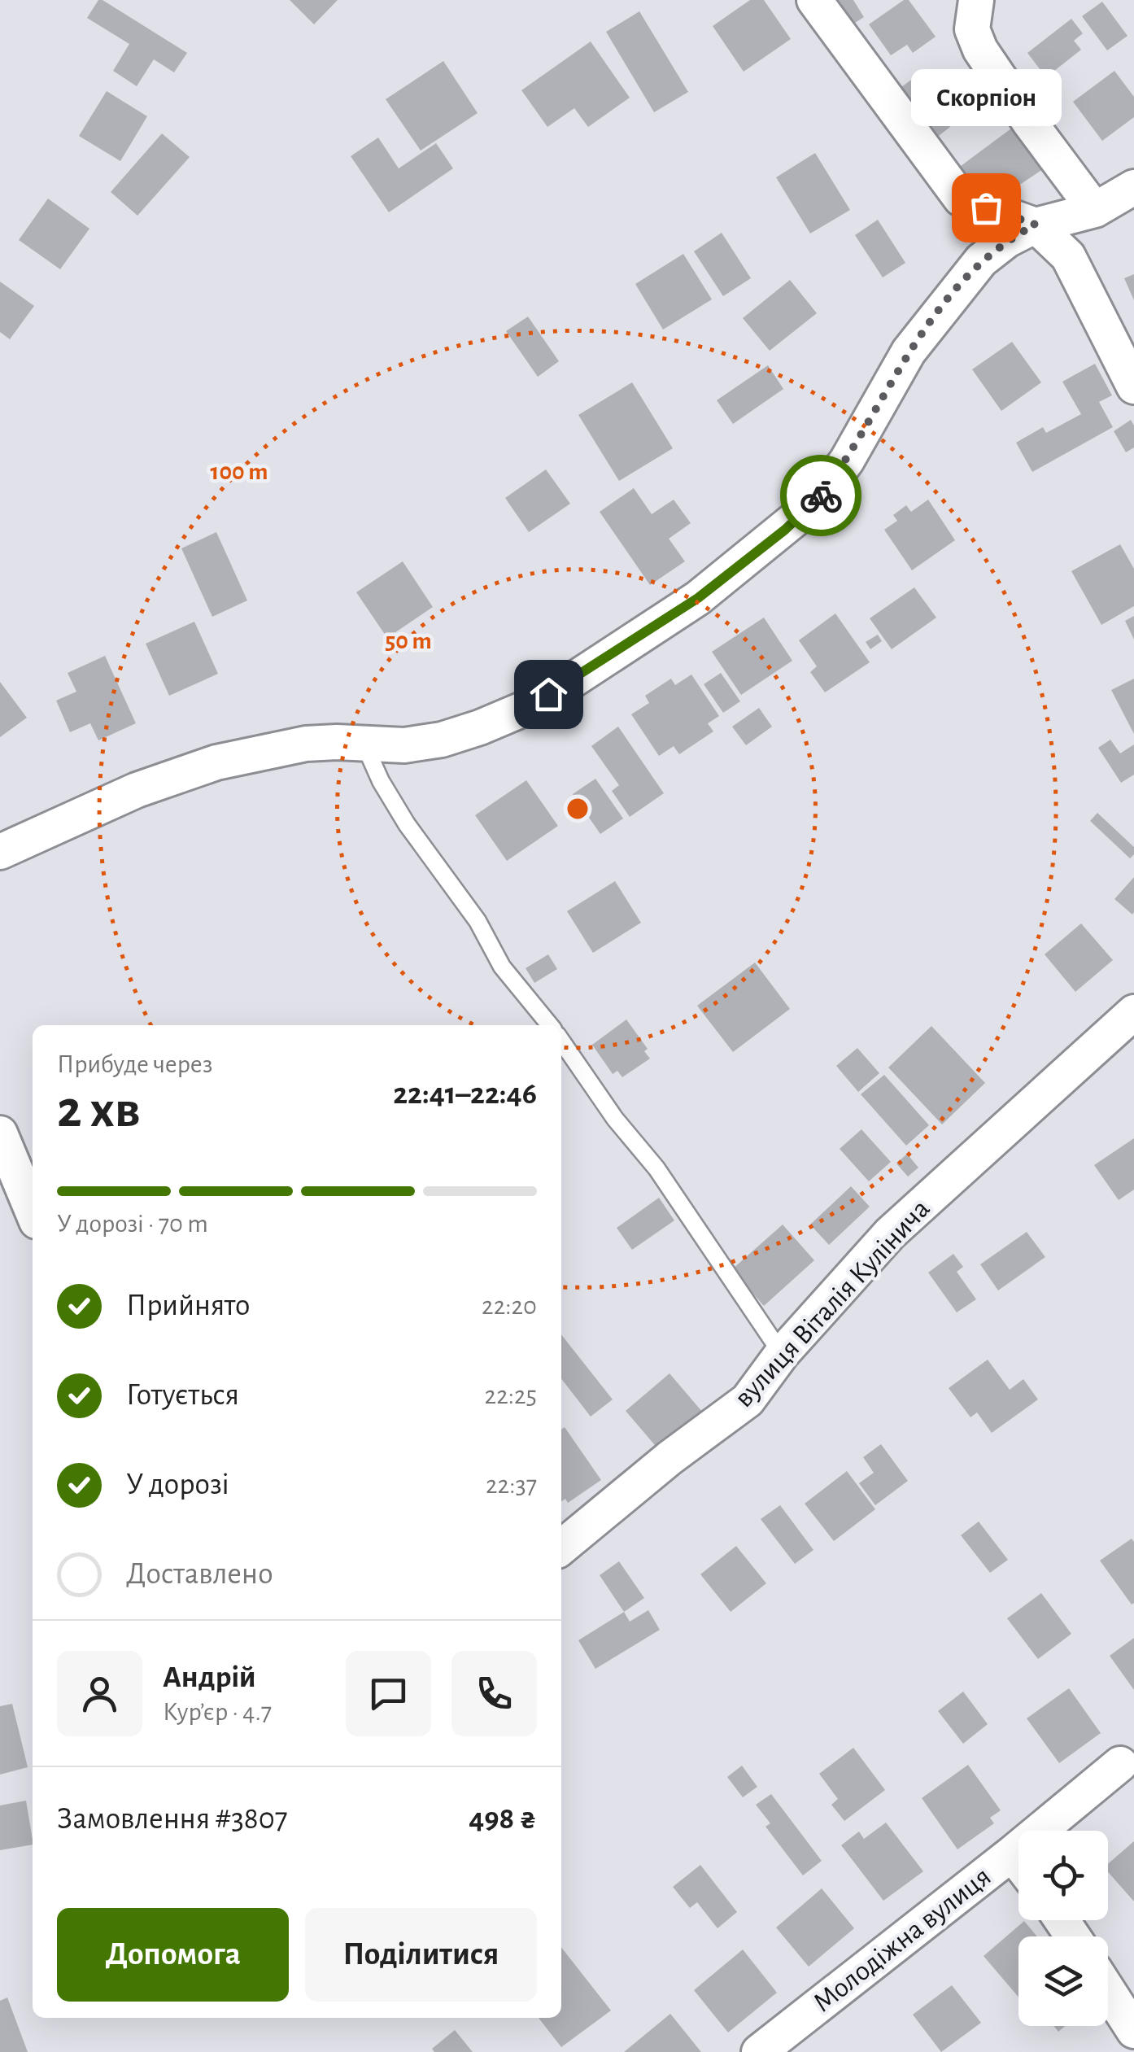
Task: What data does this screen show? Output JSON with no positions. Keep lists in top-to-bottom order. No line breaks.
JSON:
{"streets":{"street":["вулиця Віталія Кулінича","Молодіжна вулиця"]},"places":["Скорпіон"],"page":{"bubble":"Скорпіон","heading":["2 хв","Прибуде через","22:41–22:46"],"panel":["Андрій","Кур’єр · 4.7","Замовлення #3807","498 ₴"],"bar":"У дорозі · 70 m","list":[["Прийнято","22:20"],["Готується","22:25"],["У дорозі","22:37"],"Доставлено"],"buttons":["Допомога","Поділитися"]},"rings":["100 m","50 m"]}
